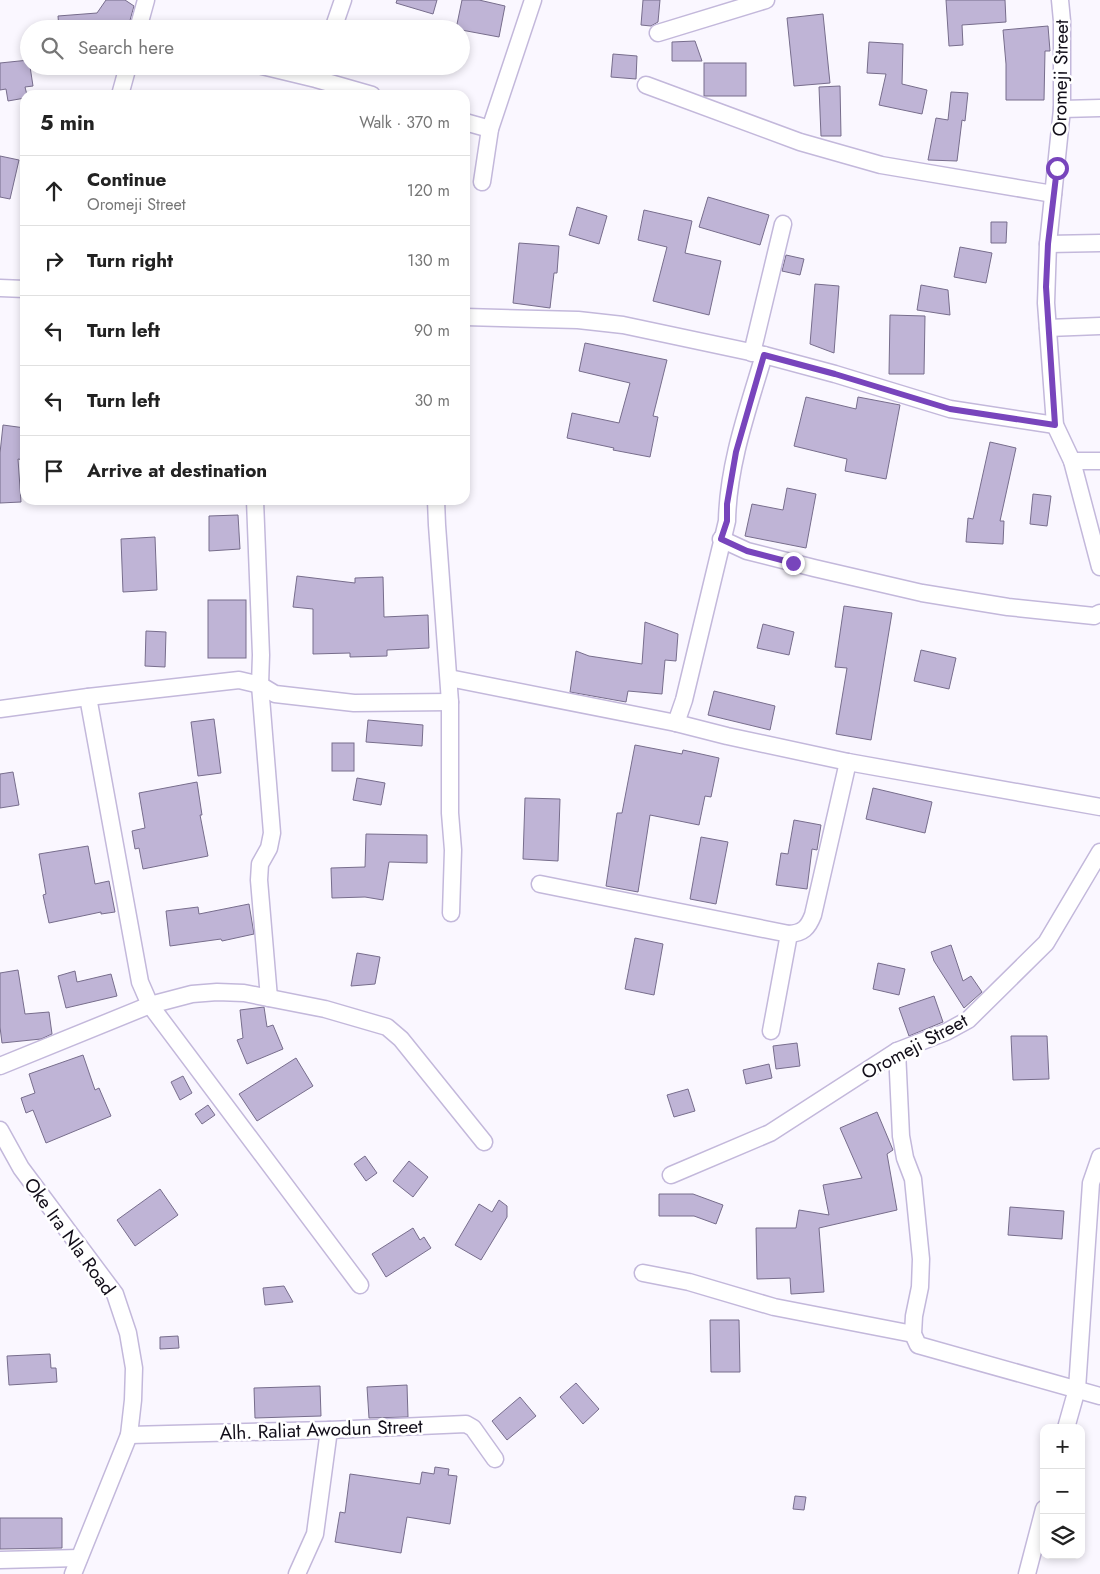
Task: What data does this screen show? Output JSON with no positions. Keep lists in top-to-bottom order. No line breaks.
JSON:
{"streets":{"street":["Oromeji Street","Oke Ira Nla Road","Alh. Raliat Awodun Street"]},"crossings":[["Oke Ira Nla Road","Alh. Raliat Awodun Street"]],"page":{"search":"Search here","heading":["5 min","Walk · 370 m"],"list":[["Continue","Oromeji Street","120 m"],["Turn right","130 m"],["Turn left","90 m"],["Turn left","30 m"],"Arrive at destination"],"map_buttons":["+","−"]}}
